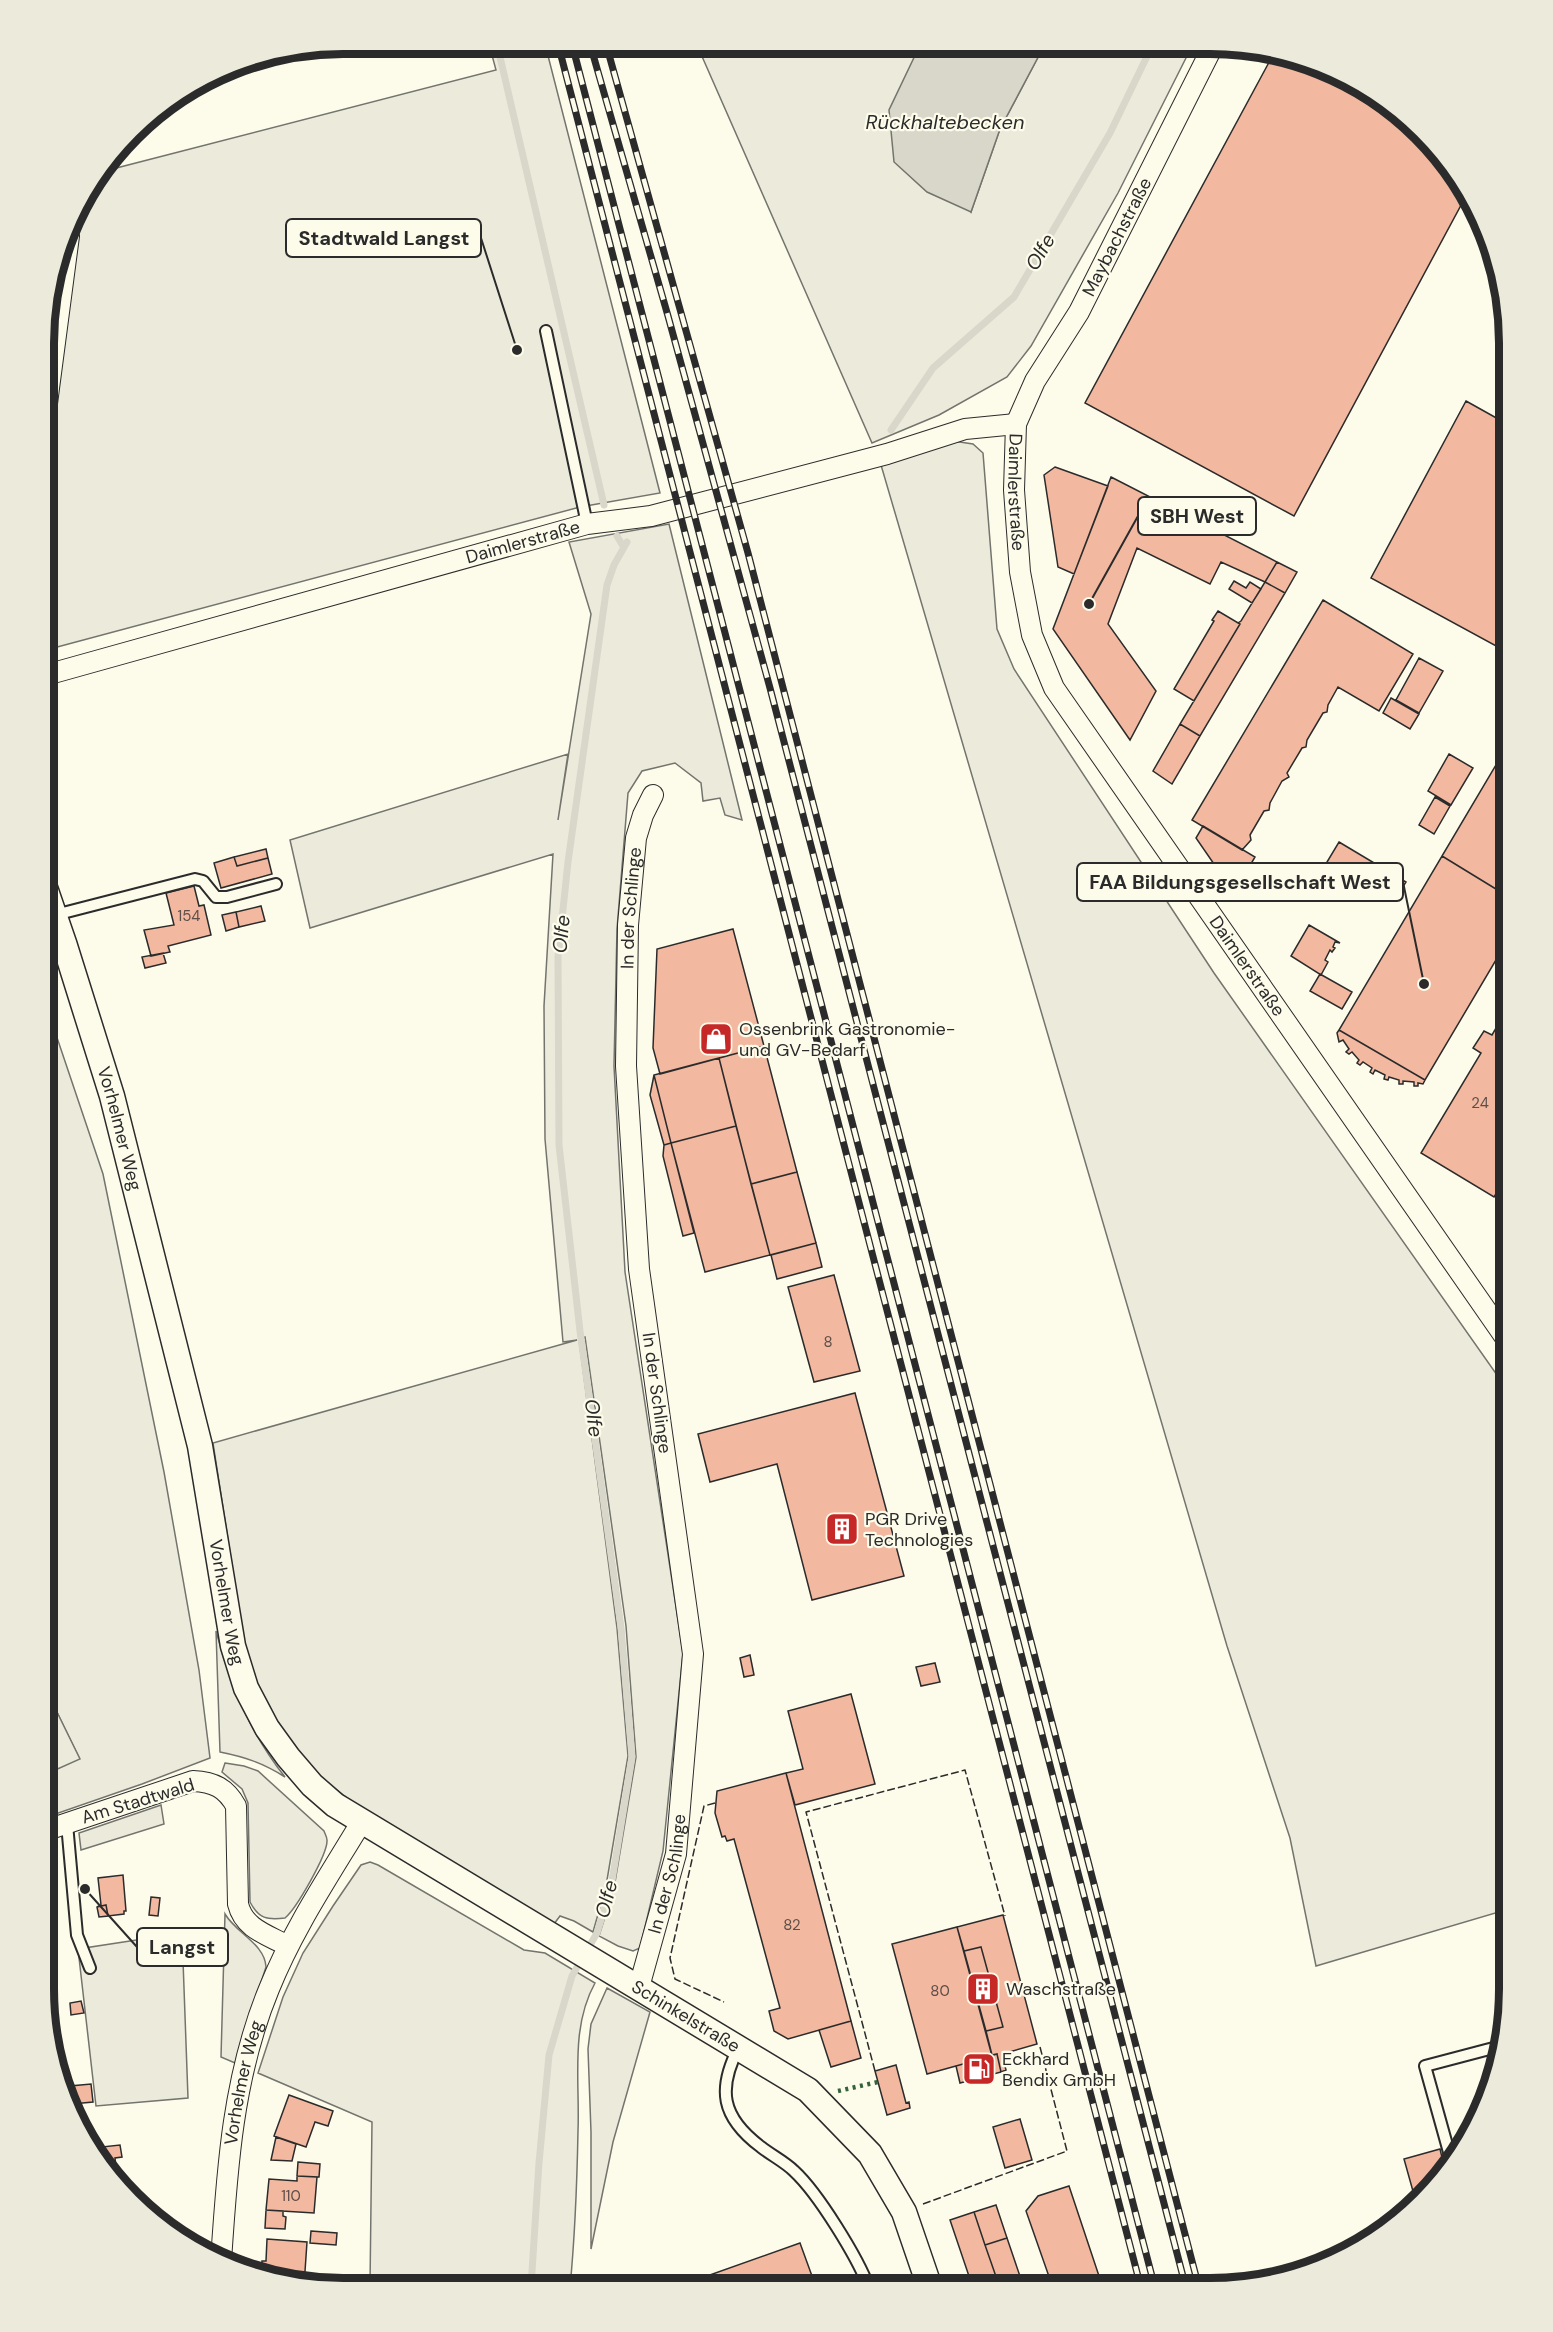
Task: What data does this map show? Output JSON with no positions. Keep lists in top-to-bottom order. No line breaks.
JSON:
{"streets":{"street":["Maybachstraße","Daimlerstraße","In der Schlinge","Vorhelmer Weg","Am Stadtwald","Schinkelstraße"]},"crossings":[["Maybachstraße","Daimlerstraße"],["In der Schlinge","Schinkelstraße"],["Vorhelmer Weg","Am Stadtwald"],["Vorhelmer Weg","Schinkelstraße"]],"water":["Rückhaltebecken","Olfe"],"places":{"other":["Stadtwald Langst","SBH West","FAA Bildungsgesellschaft West","Langst"],"shop":["Ossenbrink Gastronomie- und GV-Bedarf"],"building":["PGR Drive Technologies","Waschstraße"],"fuel station":["Eckhard Bendix GmbH"]},"house_numbers":["154","24","8","82","80","110"]}
